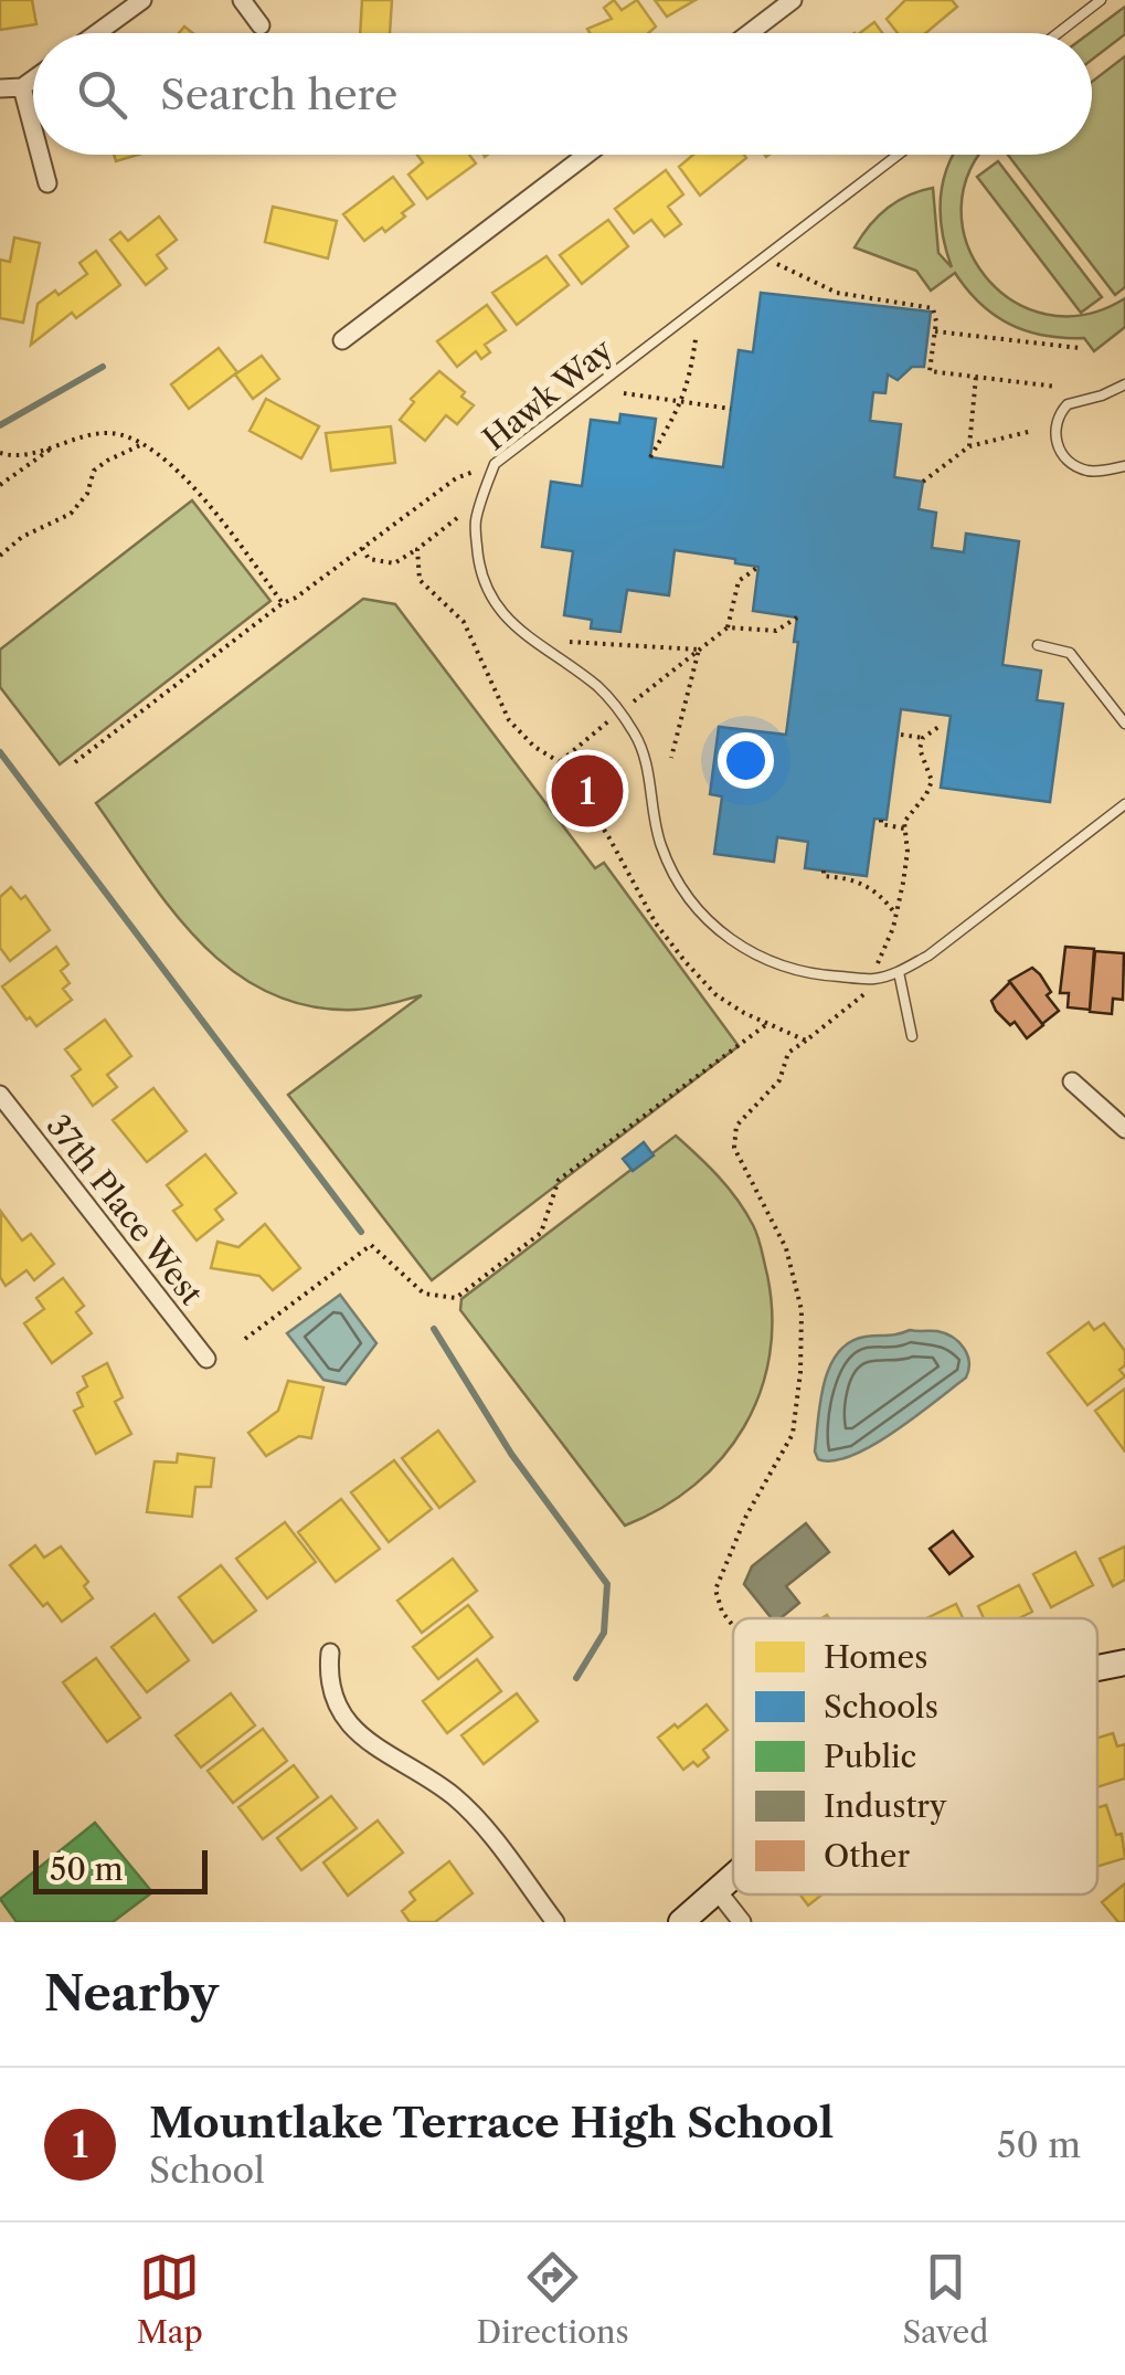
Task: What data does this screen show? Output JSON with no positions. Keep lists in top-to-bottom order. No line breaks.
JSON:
{"streets":{"street":["37th Place West"],"lane":["Hawk Way"]},"legend":["Homes","Schools","Public","Industry","Other"],"scale_bar":"50 m","page":{"search":"Search here","pins":"1","scale":"50 m","heading":"Nearby","list":[{"mark":"1","name":"Mountlake Terrace High School","note":"School","value":"50 m"}],"nav":["Map","Directions","Saved"]}}
